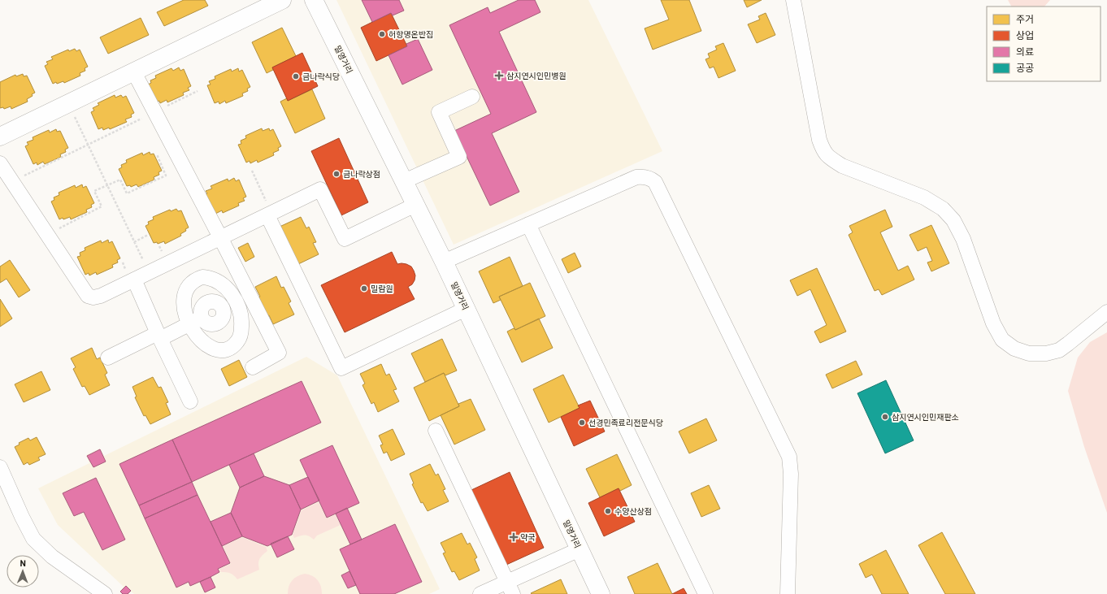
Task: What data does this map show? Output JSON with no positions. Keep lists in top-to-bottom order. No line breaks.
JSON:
{"streets":{"main road":["밀영거리"]},"places":{"other":["허항명온반집","금나락식당","금나락상점","밀람원","삼지연시인민재판소","선경민족료리전문식당","수양산상점"],"health":["삼지연시인민병원","약국"]},"legend":["주거","상업","의료","공공"],"north":"top"}
